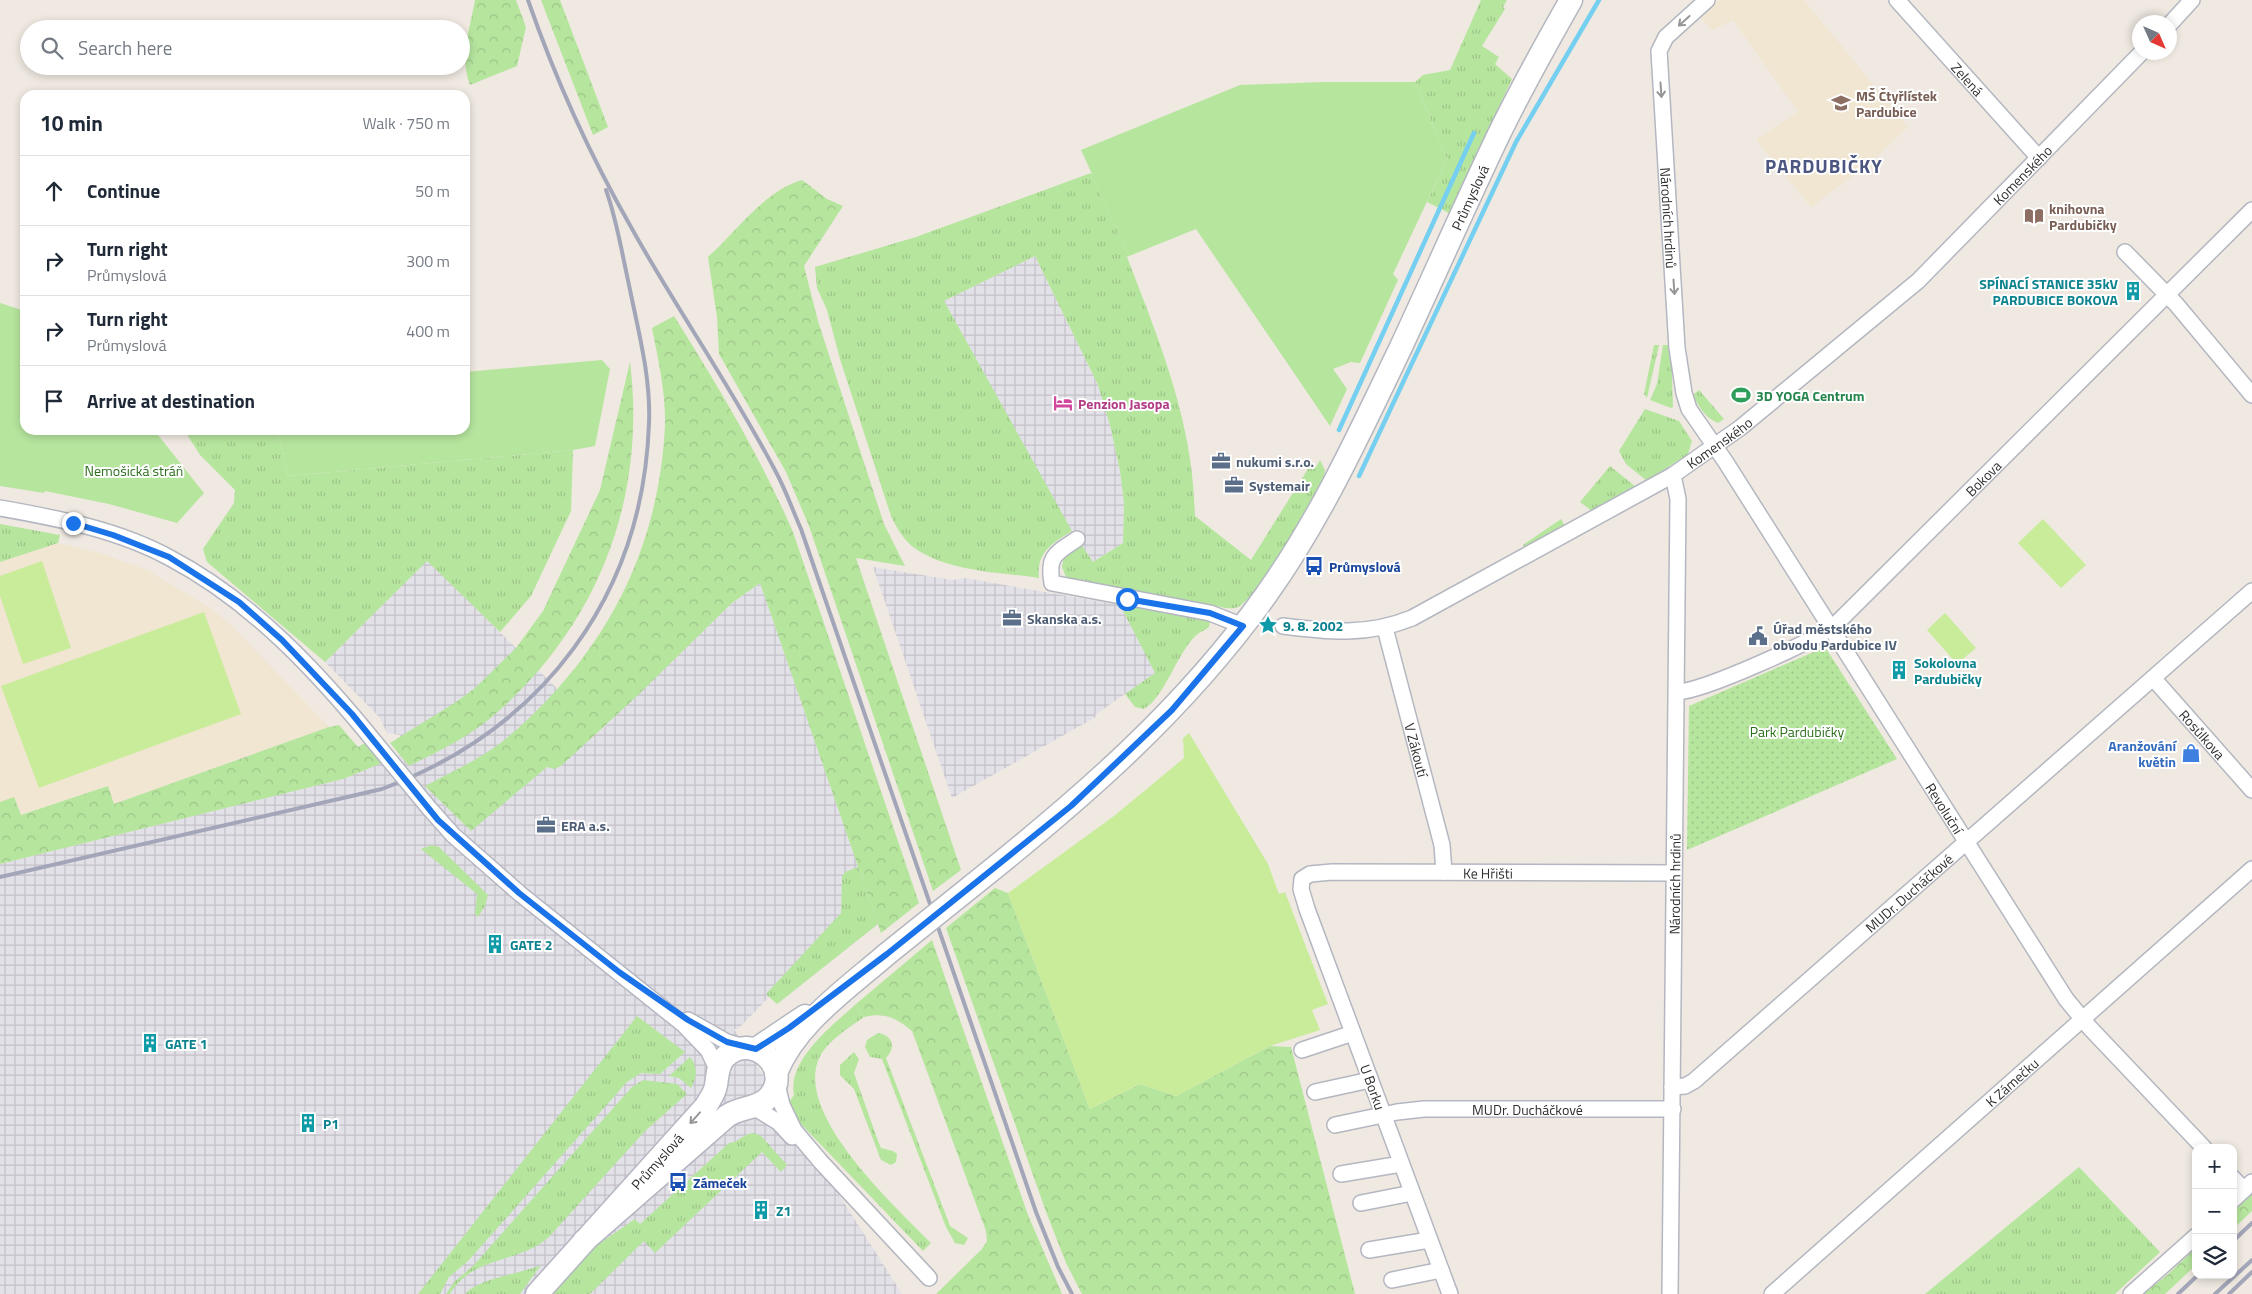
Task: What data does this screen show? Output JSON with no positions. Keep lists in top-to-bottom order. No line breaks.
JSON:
{"streets":{"main road":["Průmyslová"],"street":["Zelená","Komenského","Národních hrdinů","Bokova","Rosůlkova","V Zákoutí","Revoluční","Ke Hřišti","MUDr. Ducháčkové","K Zámečku","U Borku"]},"crossings":[["Zelená","Komenského"],["Komenského","Národních hrdinů"],["Komenského","V Zákoutí"],["Komenského","Revoluční"],["Národních hrdinů","Bokova"],["Národních hrdinů","Revoluční"],["Národních hrdinů","Ke Hřišti"],["Národních hrdinů","MUDr. Ducháčkové"],["Bokova","Revoluční"],["Rosůlkova","MUDr. Ducháčkové"],["V Zákoutí","Ke Hřišti"],["Revoluční","MUDr. Ducháčkové"],["Revoluční","K Zámečku"],["Ke Hřišti","U Borku"],["MUDr. Ducháčkové","U Borku"]],"districts":["PARDUBIČKY"],"parks":["Nemošická stráň","Park Pardubičky"],"places":{"school or university":["MŠ Čtyřlístek Pardubice"],"library":["knihovna Pardubičky"],"building":["SPÍNACÍ STANICE 35kV PARDUBICE BOKOVA","Sokolovna Pardubičky","GATE 2","GATE 1","P1","Z1"],"sports":["3D YOGA Centrum"],"hotel":["Penzion Jasopa"],"office":["nukumi s.r.o.","Systemair","Skanska a.s.","ERA a.s."],"bus stop":["Průmyslová","Zámeček"],"place":["9. 8. 2002"],"public building":["Úřad městského obvodu Pardubice IV"],"shop":["Aranžování květin"]},"north":"bottom right","page":{"search":"Search here","heading":["10 min","Walk · 750 m"],"list":[["Continue","50 m"],["Turn right","Průmyslová","300 m"],["Turn right","Průmyslová","400 m"],"Arrive at destination"],"map_buttons":["+","−"]}}
